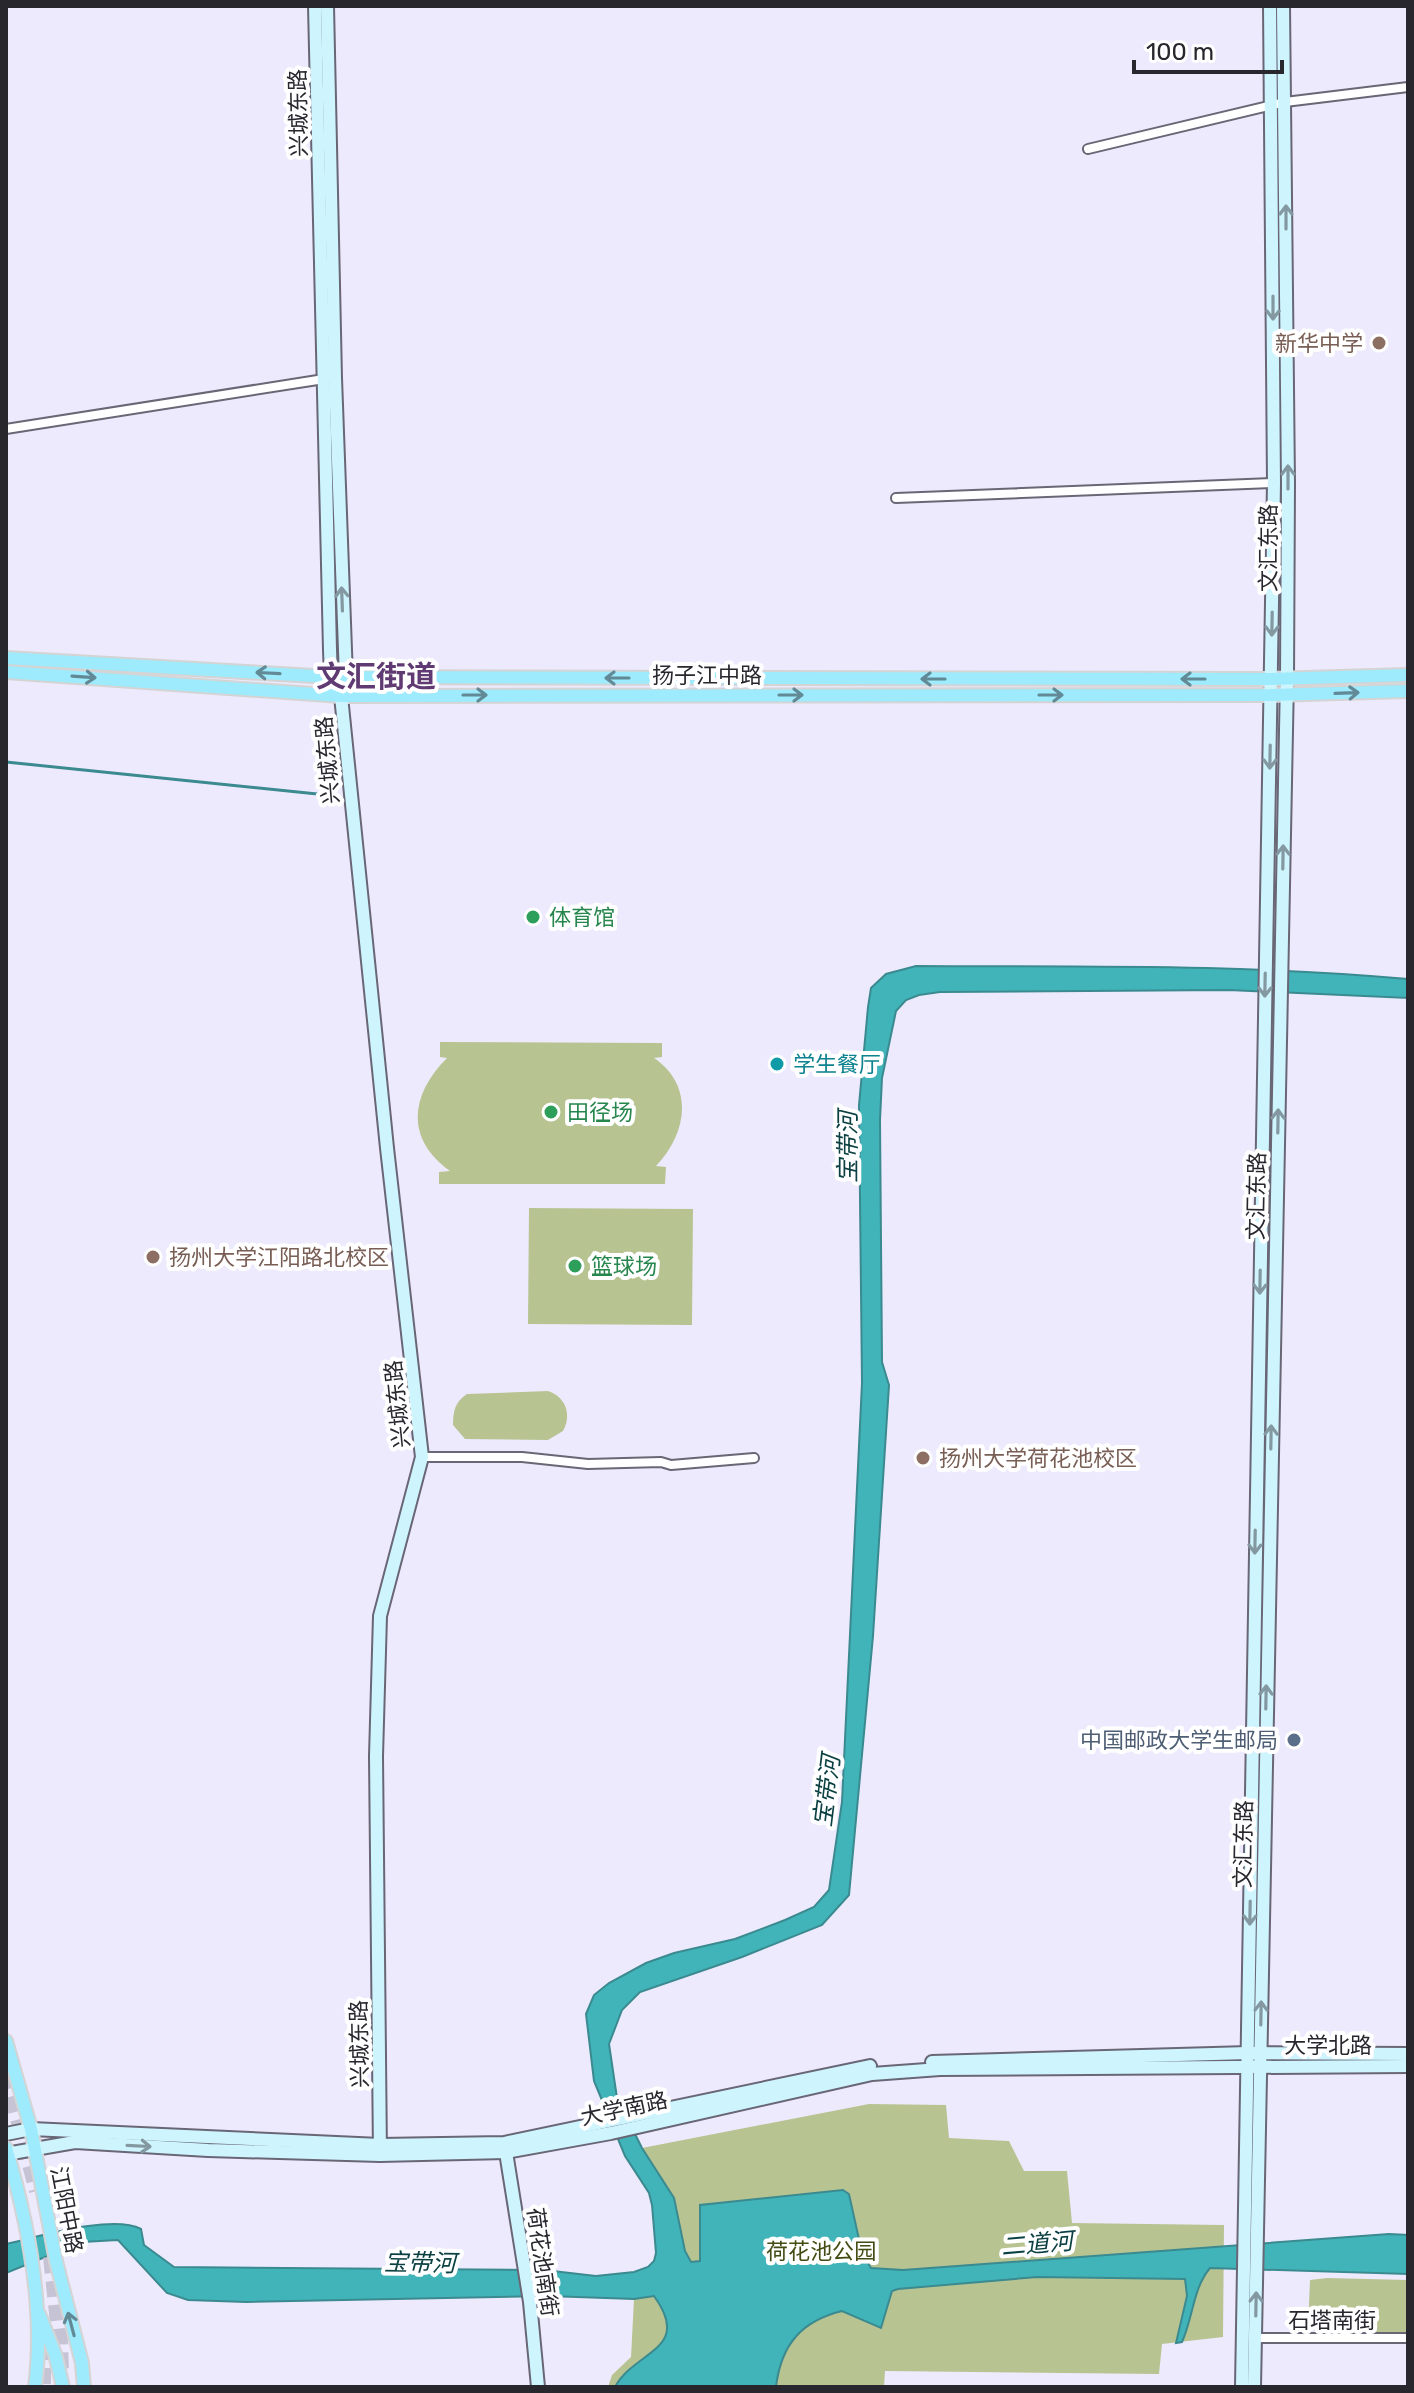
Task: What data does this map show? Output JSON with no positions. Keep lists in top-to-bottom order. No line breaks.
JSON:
{"streets":{"main road":["扬子江中路","江阳中路"],"street":["兴城东路","文汇东路","大学北路","大学南路","荷花池南街","石塔南街"]},"crossings":[["兴城东路","扬子江中路"],["兴城东路","大学南路"],["文汇东路","扬子江中路"],["文汇东路","大学北路"],["文汇东路","大学南路"],["文汇东路","石塔南街"],["大学北路","大学南路"],["大学南路","江阳中路"],["大学南路","荷花池南街"]],"districts":["文汇街道"],"water":["宝带河","二道河"],"parks":["荷花池公园"],"places":["新华中学","体育馆","学生餐厅","田径场","扬州大学江阳路北校区","篮球场","扬州大学荷花池校区","中国邮政大学生邮局"],"scale_bar":"100 m"}
